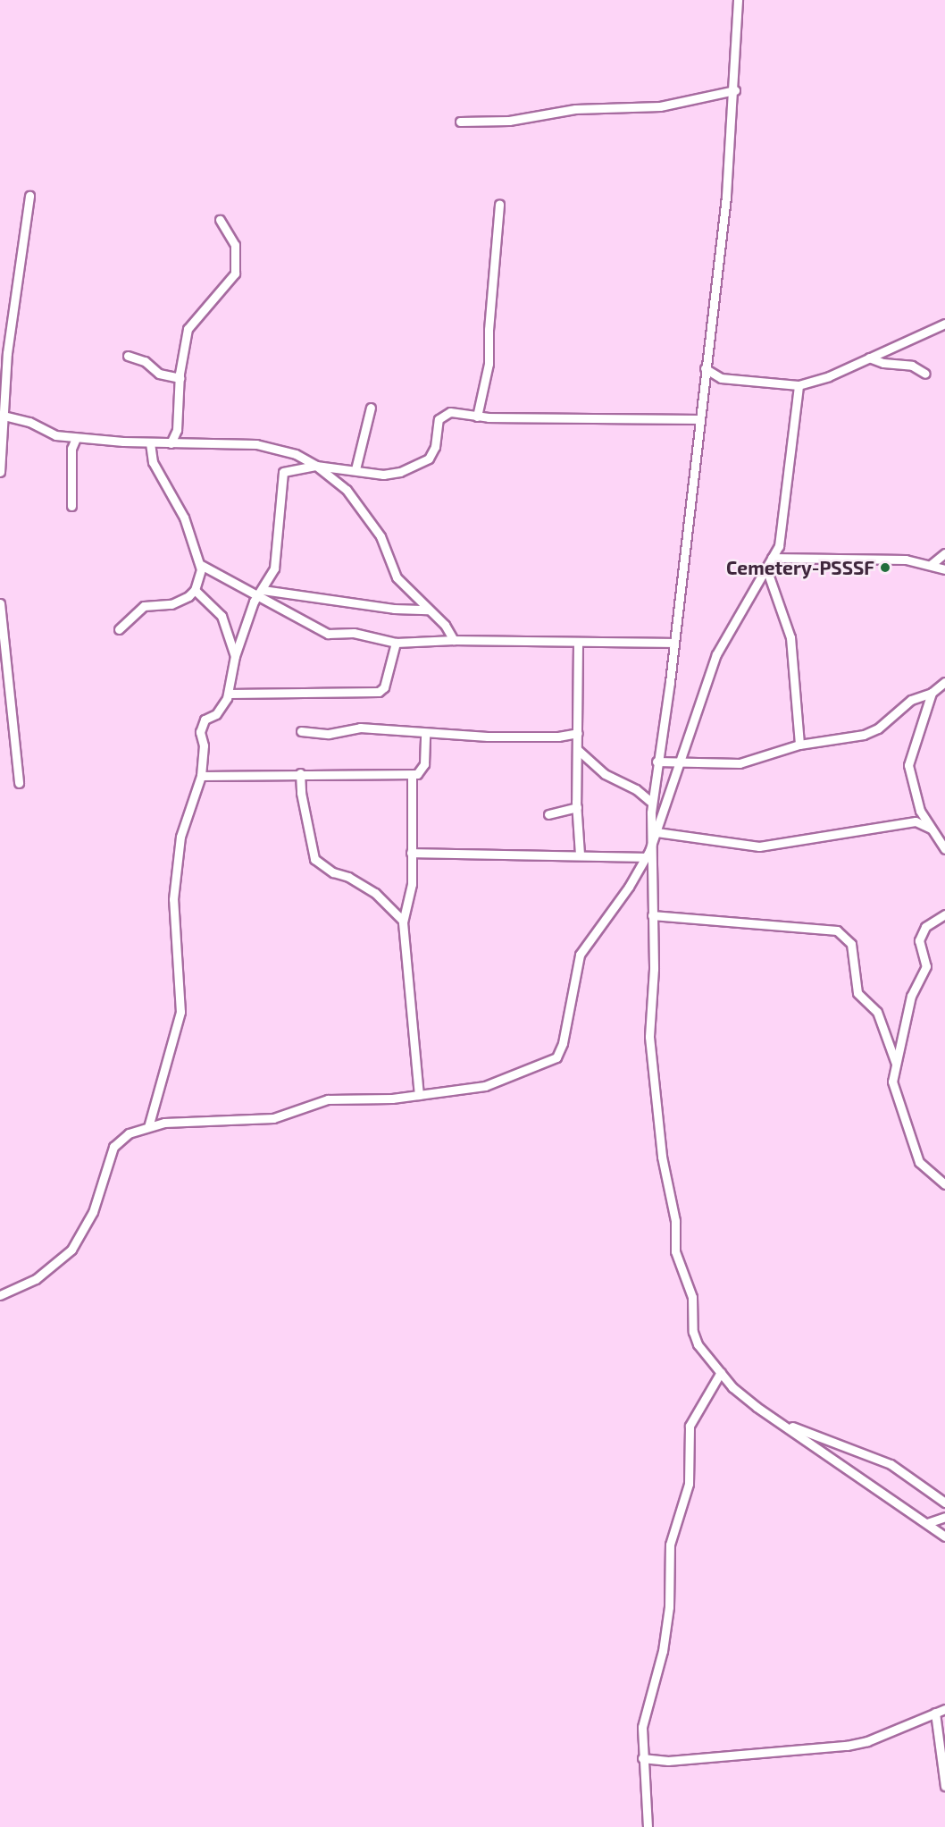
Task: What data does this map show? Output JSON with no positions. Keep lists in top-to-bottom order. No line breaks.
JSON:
{"places":["Cemetery-PSSSF"]}
